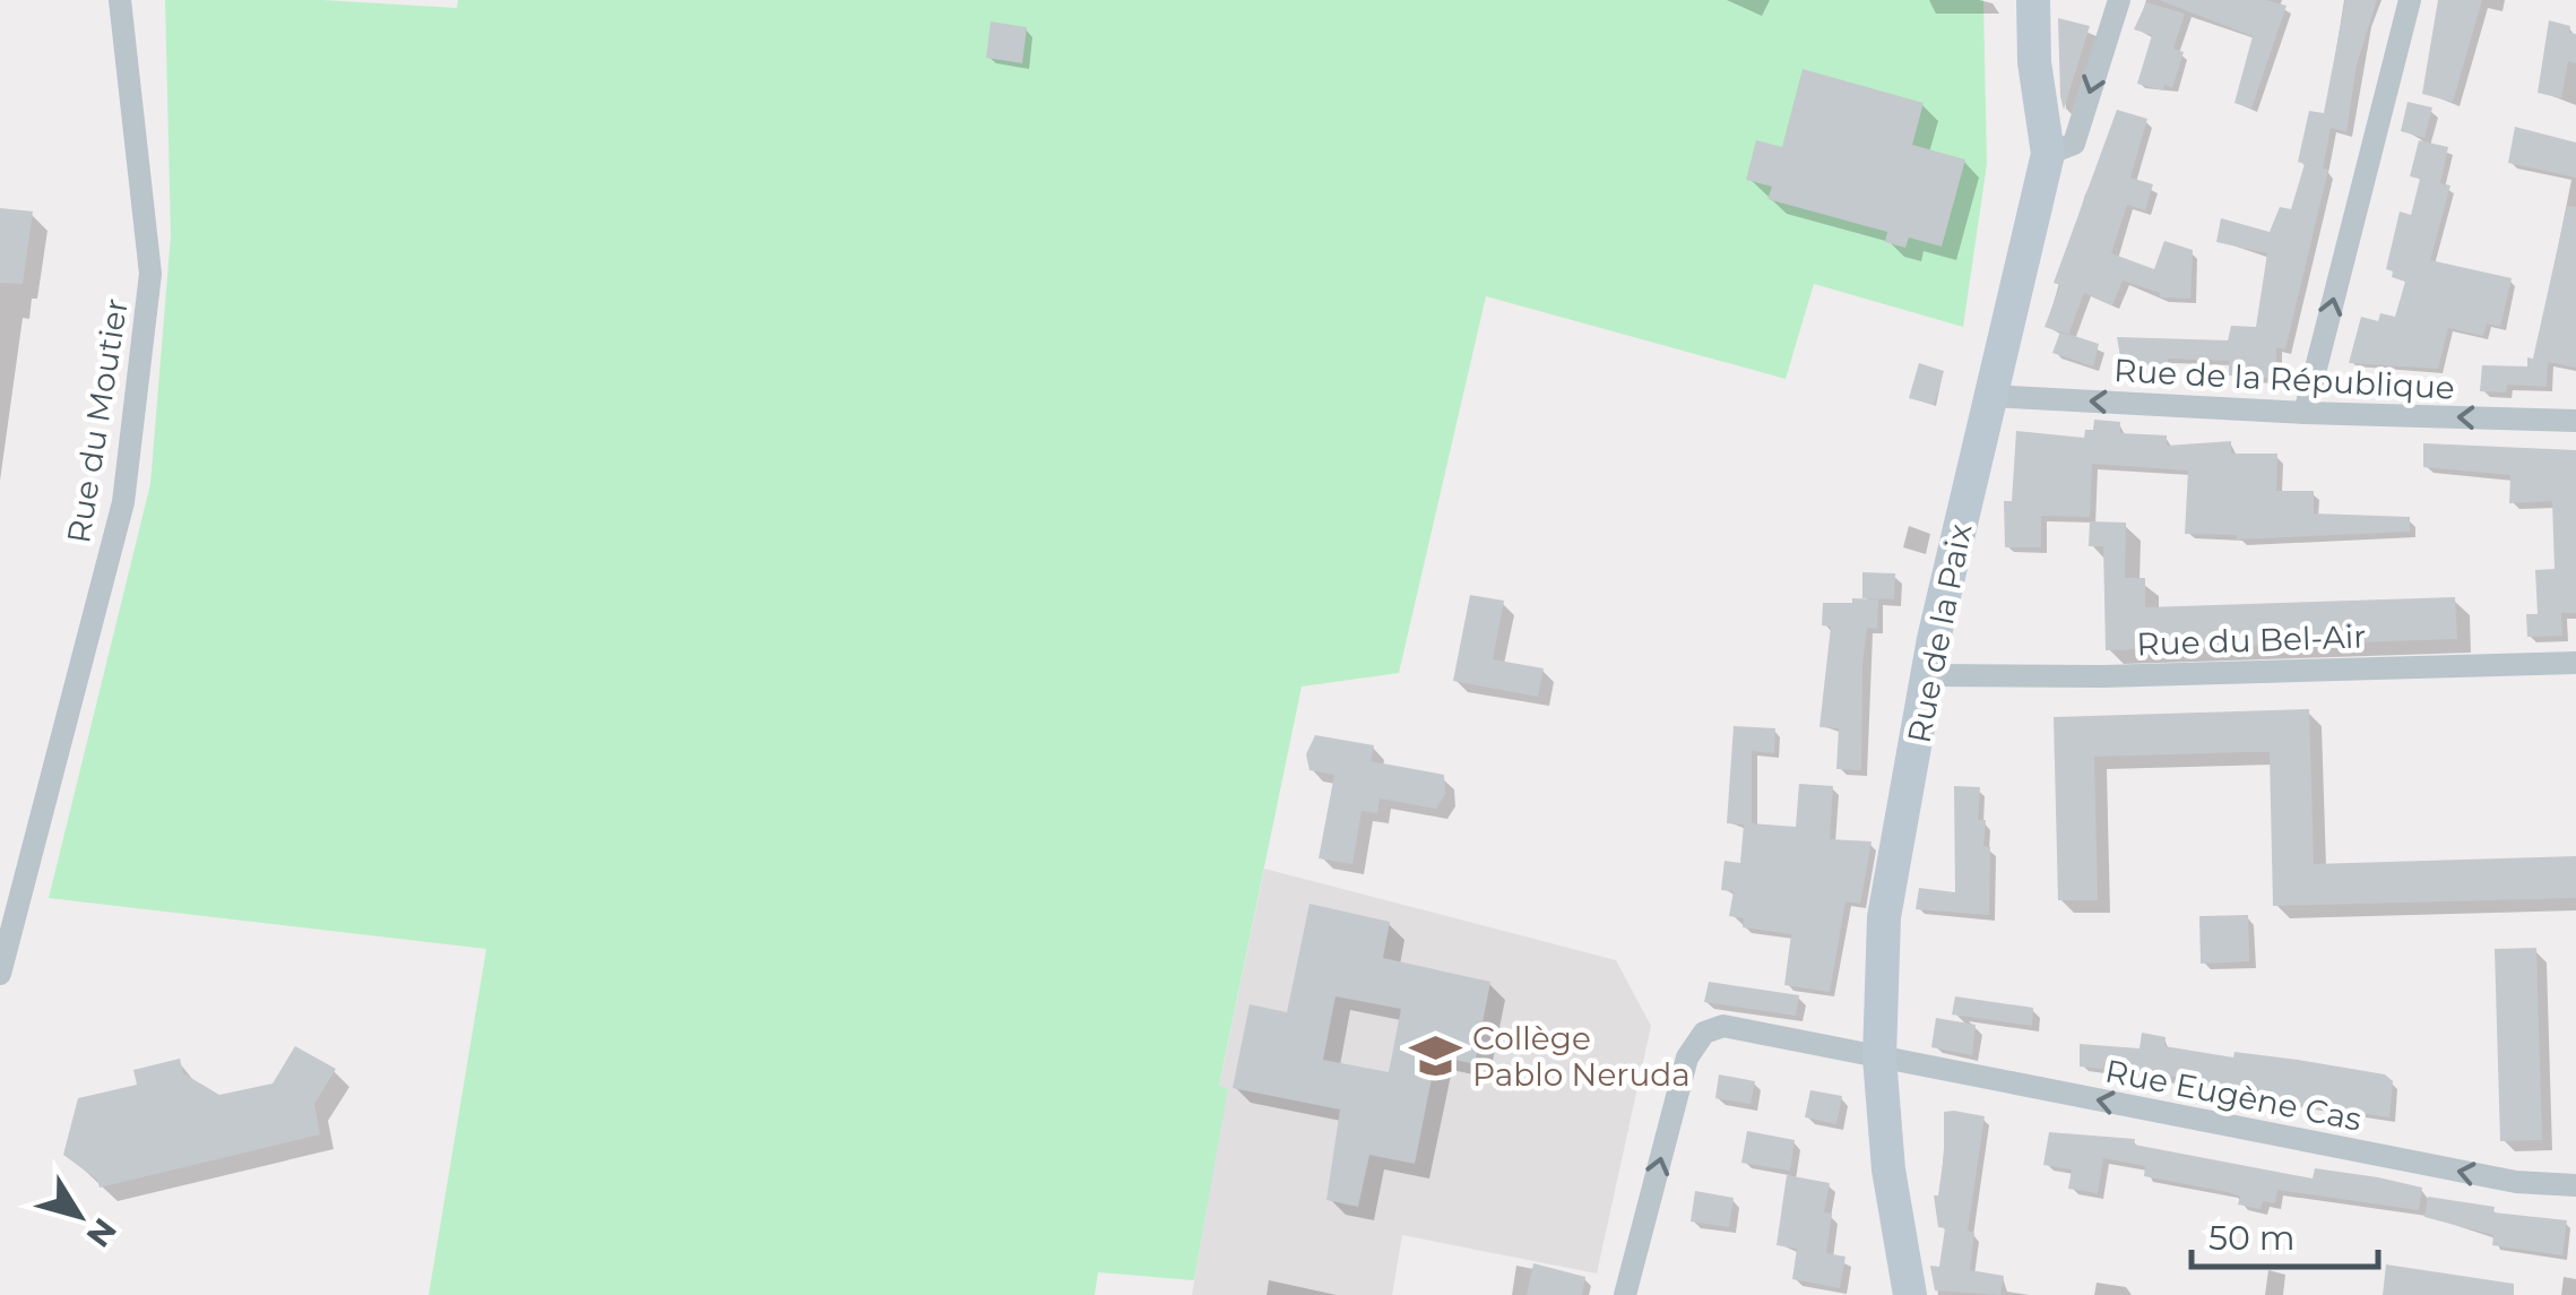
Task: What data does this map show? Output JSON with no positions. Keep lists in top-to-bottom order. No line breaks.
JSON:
{"streets":{"street":["Rue de la République","Rue du Moutier","Rue de la Paix","Rue du Bel-Air","Rue Eugène Cas"]},"crossings":[["Rue de la République","Rue de la Paix"],["Rue de la Paix","Rue du Bel-Air"],["Rue de la Paix","Rue Eugène Cas"]],"one_way":["Rue de la République"],"places":{"school or university":["Collège Pablo Neruda"]},"scale_bar":"50 m","north":"bottom right"}
